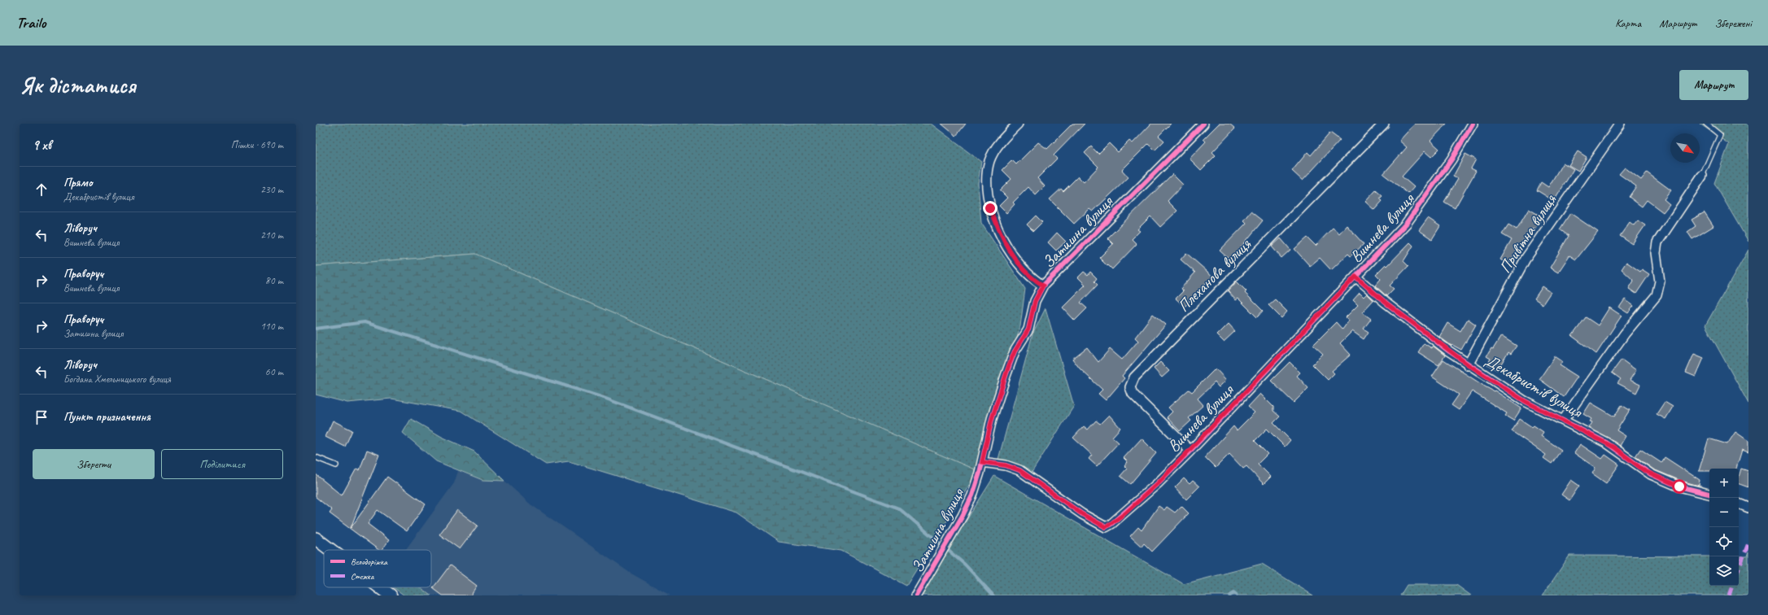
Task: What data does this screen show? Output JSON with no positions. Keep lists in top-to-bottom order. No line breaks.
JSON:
{"streets":{"street":["Вишнева вулиця","Затишна вулиця","Привітна вулиця","Плеханова вулиця","Декабристів вулиця"]},"crossings":[["Вишнева вулиця","Затишна вулиця"],["Вишнева вулиця","Плеханова вулиця"],["Вишнева вулиця","Декабристів вулиця"],["Привітна вулиця","Декабристів вулиця"]],"legend":["Велодоріжка","Стежка"],"north":"bottom right","page":{"header":"Trailo","nav":["Карта","Маршрут","Збережені"],"buttons":["Маршрут",["Зберегти","Поділитися"]],"title":"Як дістатися","heading":["9 хв","Пішки · 690 m"],"list":[["Прямо","Декабристів вулиця","230 m"],["Ліворуч","Вишнева вулиця","210 m"],["Праворуч","Вишнева вулиця","80 m"],["Праворуч","Затишна вулиця","110 m"],["Ліворуч","Богдана Хмельницького вулиця","60 m"],"Пункт призначення"],"map_buttons":["+","−"]}}
